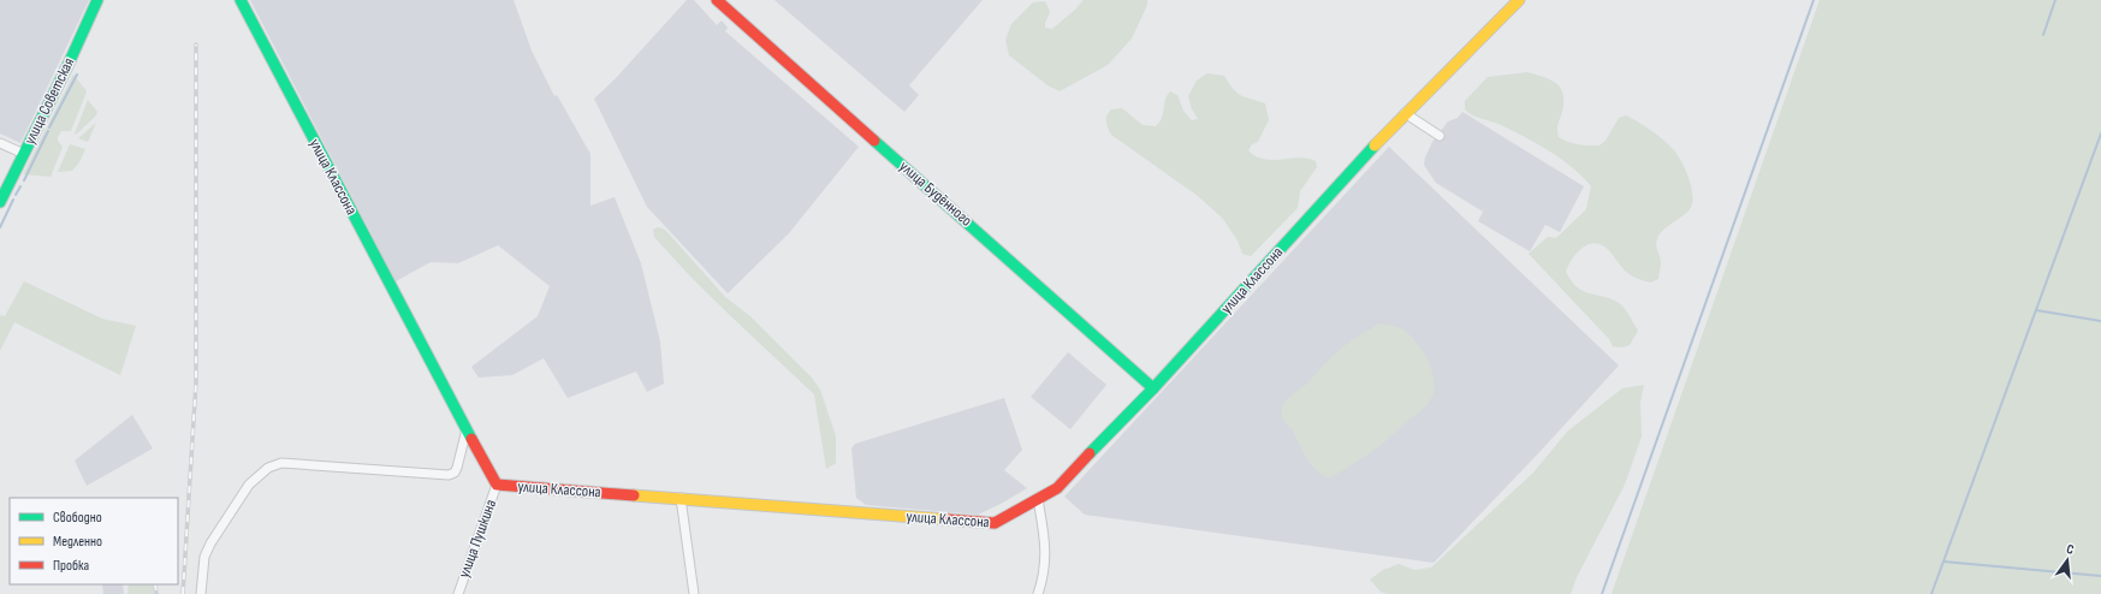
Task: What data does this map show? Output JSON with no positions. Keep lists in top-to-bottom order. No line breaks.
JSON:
{"streets":{"street":["улица Советская","улица Классона","улица Будённого","улица Пушкина"]},"crossings":[["улица Классона","улица Будённого"],["улица Классона","улица Пушкина"]],"legend":["Свободно","Медленно","Пробка"],"north":"top"}
